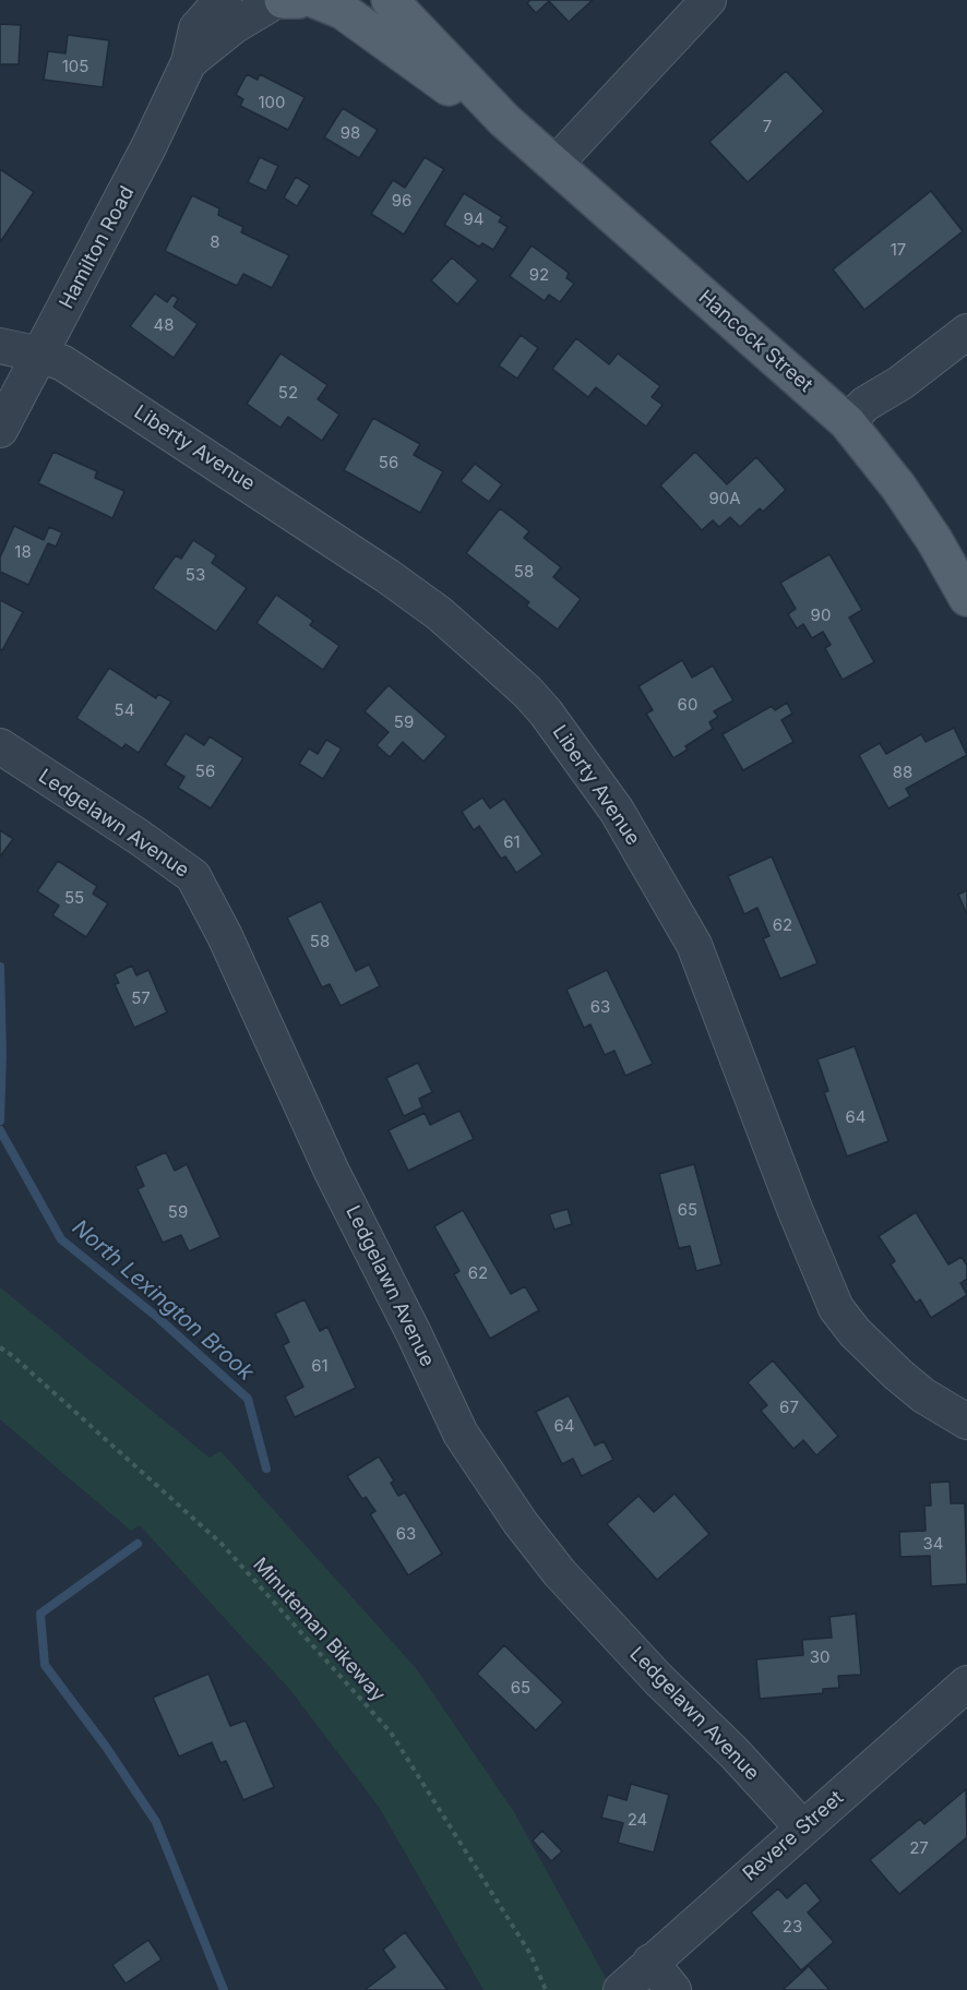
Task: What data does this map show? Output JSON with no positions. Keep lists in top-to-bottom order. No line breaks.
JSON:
{"streets":{"main road":["Hancock Street"],"street":["Hamilton Road","Liberty Avenue","Ledgelawn Avenue","Revere Street"],"path":["Minuteman Bikeway"]},"crossings":[["Hamilton Road","Liberty Avenue"],["Ledgelawn Avenue","Revere Street"]],"water":["North Lexington Brook"],"house_numbers":["105","100","7","98","96","94","8","17","92","48","52","56","90A","18","58","53","90","60","54","59","56","88","61","55","62","58","57","63","64","65","59","62","61","67","64","63","34","30","65","24","27","23"]}
